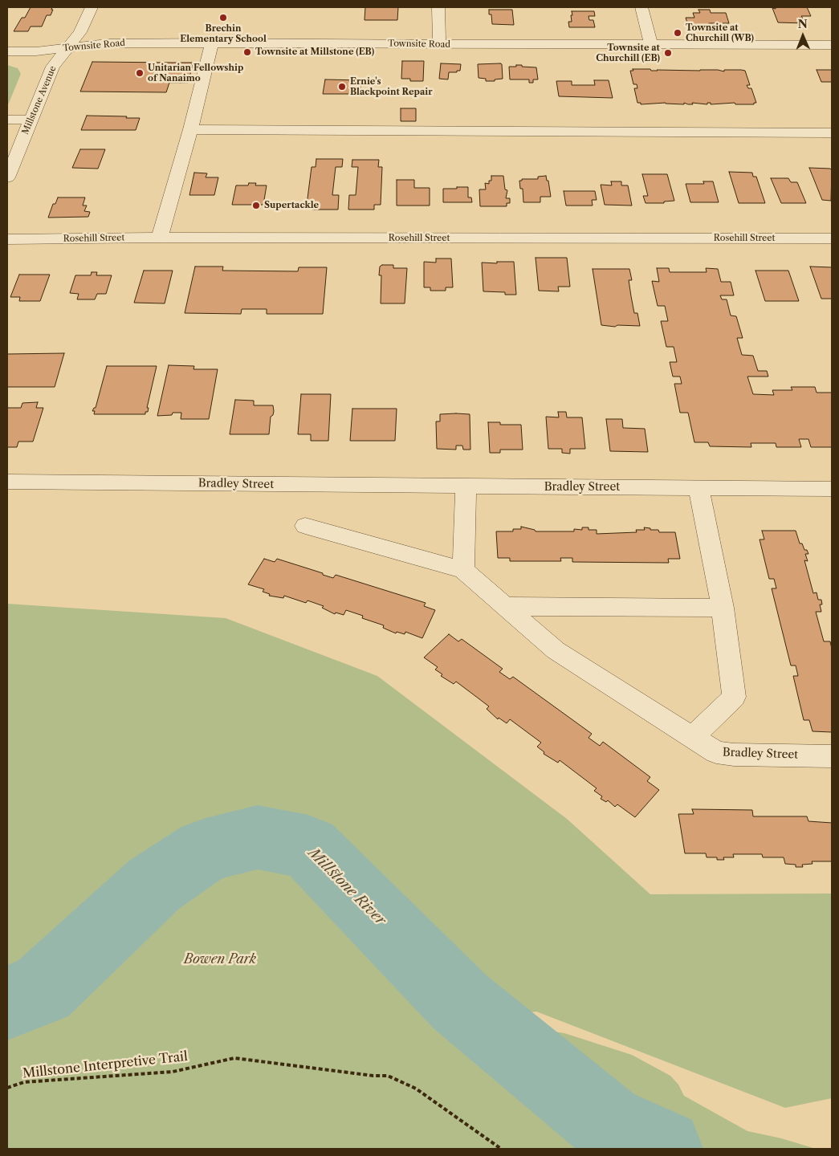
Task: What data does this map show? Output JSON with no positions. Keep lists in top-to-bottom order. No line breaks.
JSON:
{"streets":{"street":["Townsite Road","Millstone Avenue","Rosehill Street","Bradley Street"],"path":["Millstone Interpretive Trail"]},"crossings":[["Townsite Road","Millstone Avenue"]],"water":["Millstone River"],"parks":["Bowen Park"],"places":["Brechin Elementary School","Townsite at Churchill (WB)","Townsite at Millstone (EB)","Townsite at Churchill (EB)","Unitarian Fellowship of Nanaimo","Ernie's Blackpoint Repair","Supertackle"],"north":"top"}
